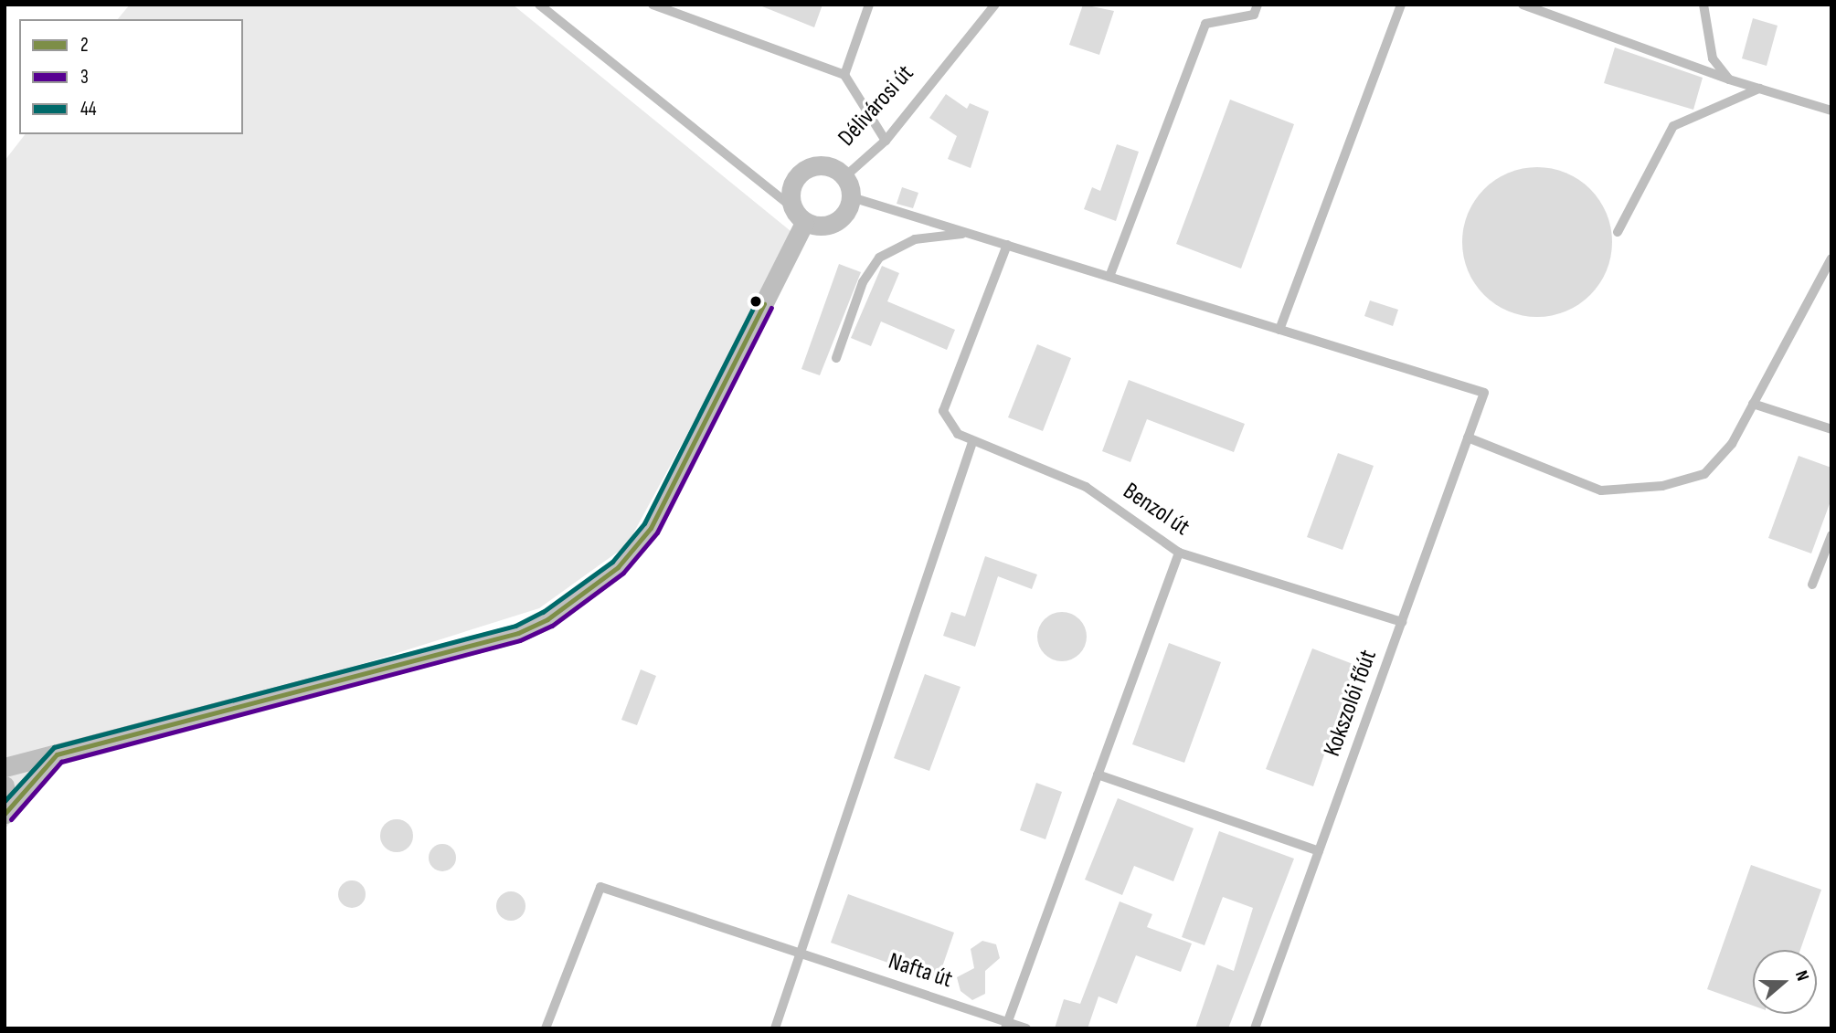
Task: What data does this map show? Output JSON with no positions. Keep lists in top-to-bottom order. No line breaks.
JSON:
{"streets":{"street":["Délivárosi út"],"lane":["Benzol út","Kokszolói főút","Nafta út"]},"crossings":[["Benzol út","Kokszolói főút"]],"lines":["transit line 44","transit line 2","transit line 3"],"legend":["2","3","44"],"north":"right"}
